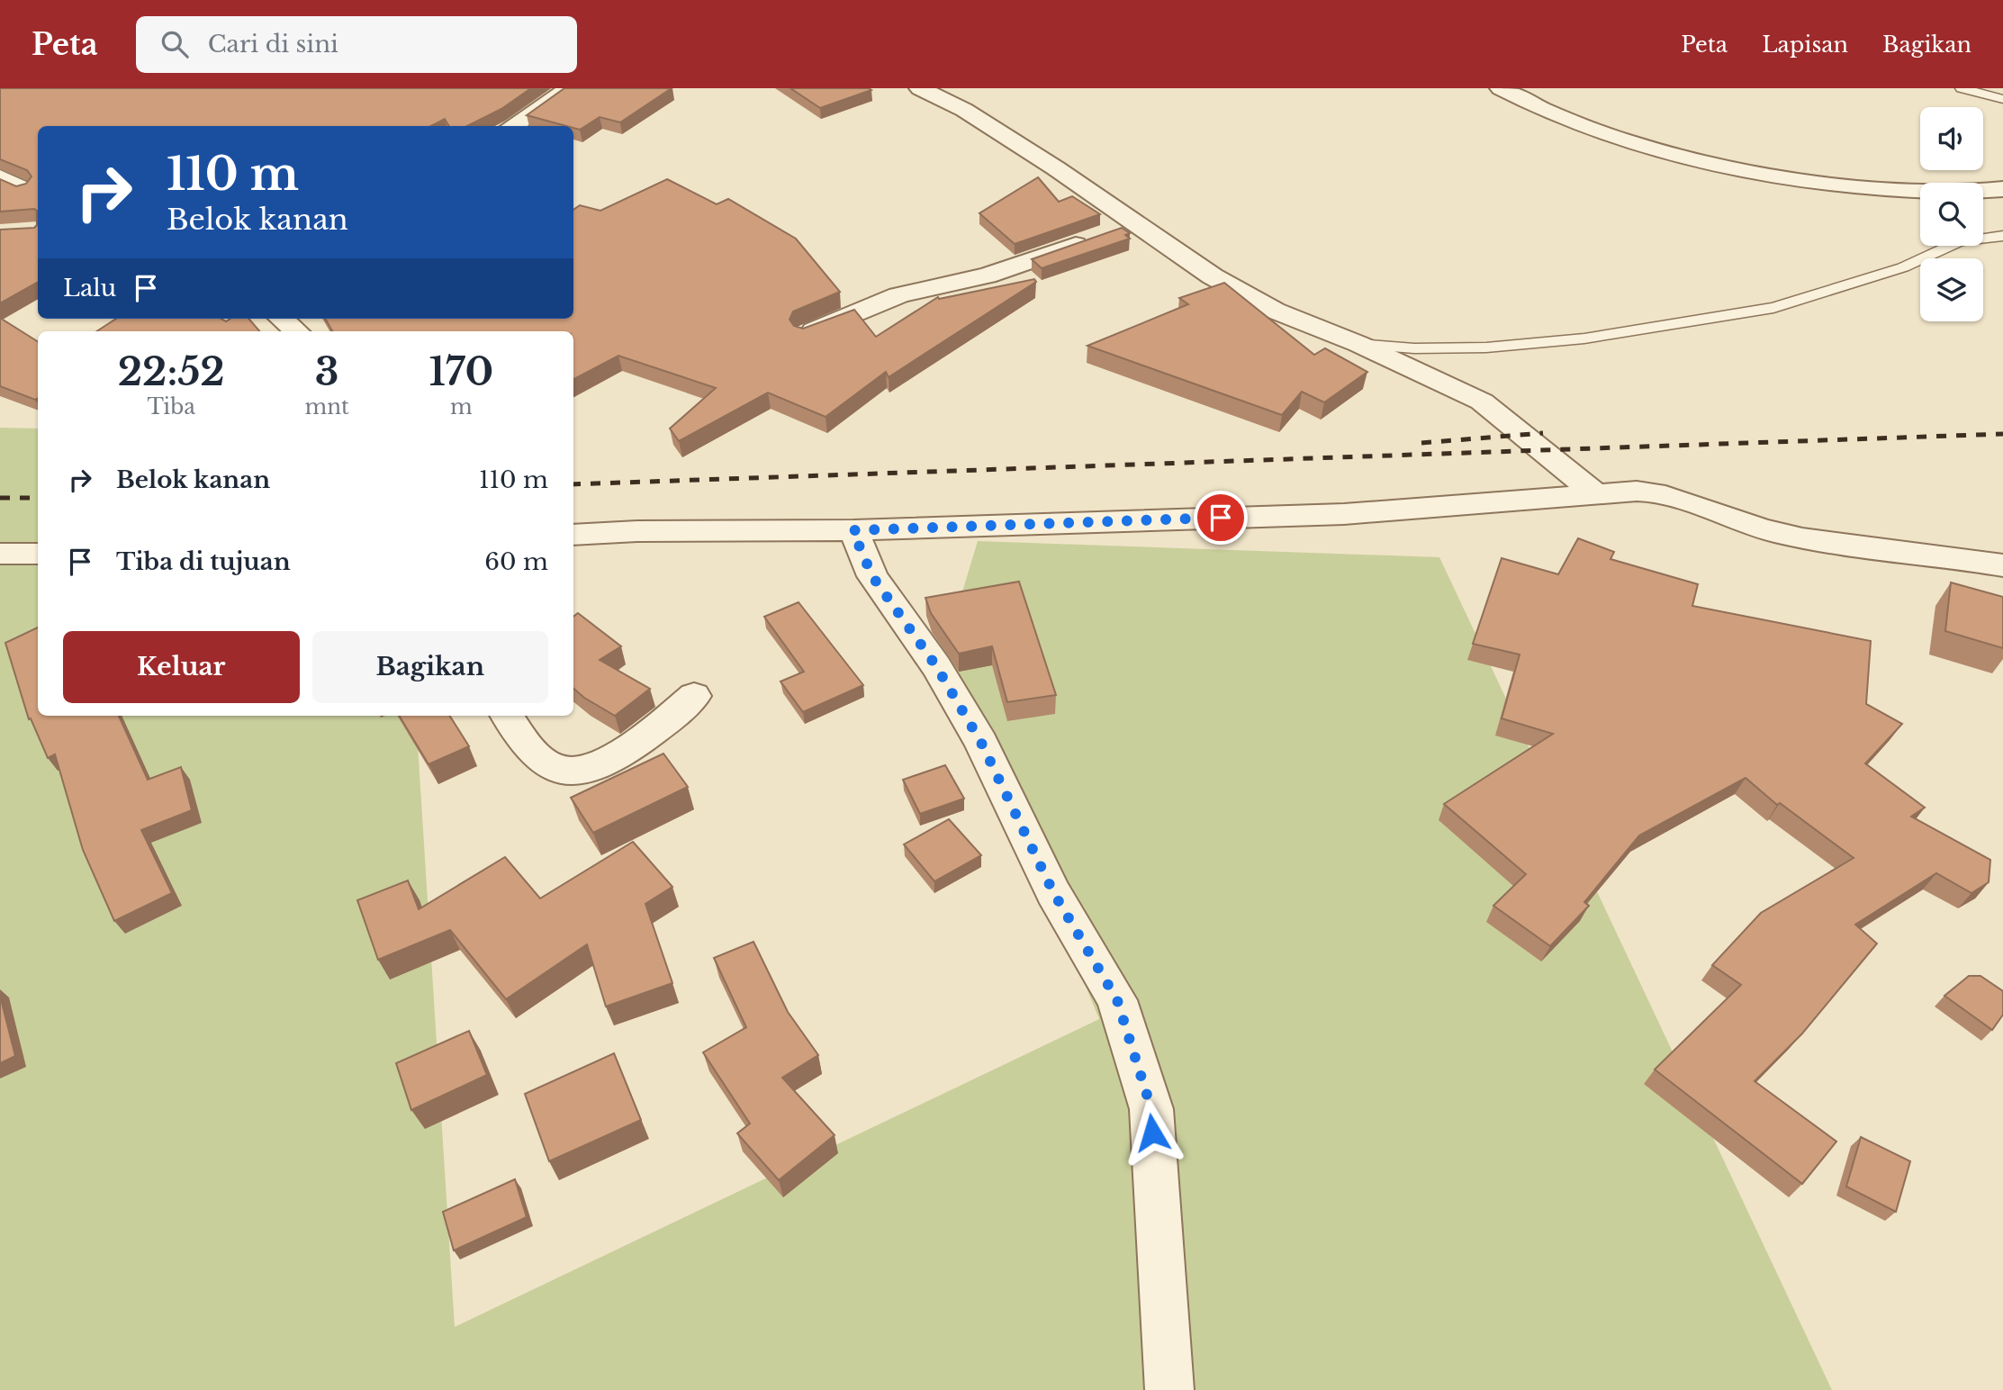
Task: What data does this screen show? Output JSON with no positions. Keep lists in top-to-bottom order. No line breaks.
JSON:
{"page":{"header":"Peta","search":"Cari di sini","nav":["Peta","Lapisan","Bagikan"],"turn":["110 m","Belok kanan"],"then":"Lalu","eta":["22:52","Tiba","3","mnt","170","m"],"list":[{"name":"Belok kanan","value":"110 m"},{"name":"Tiba di tujuan","value":"60 m"}],"buttons":["Keluar","Bagikan"]}}
